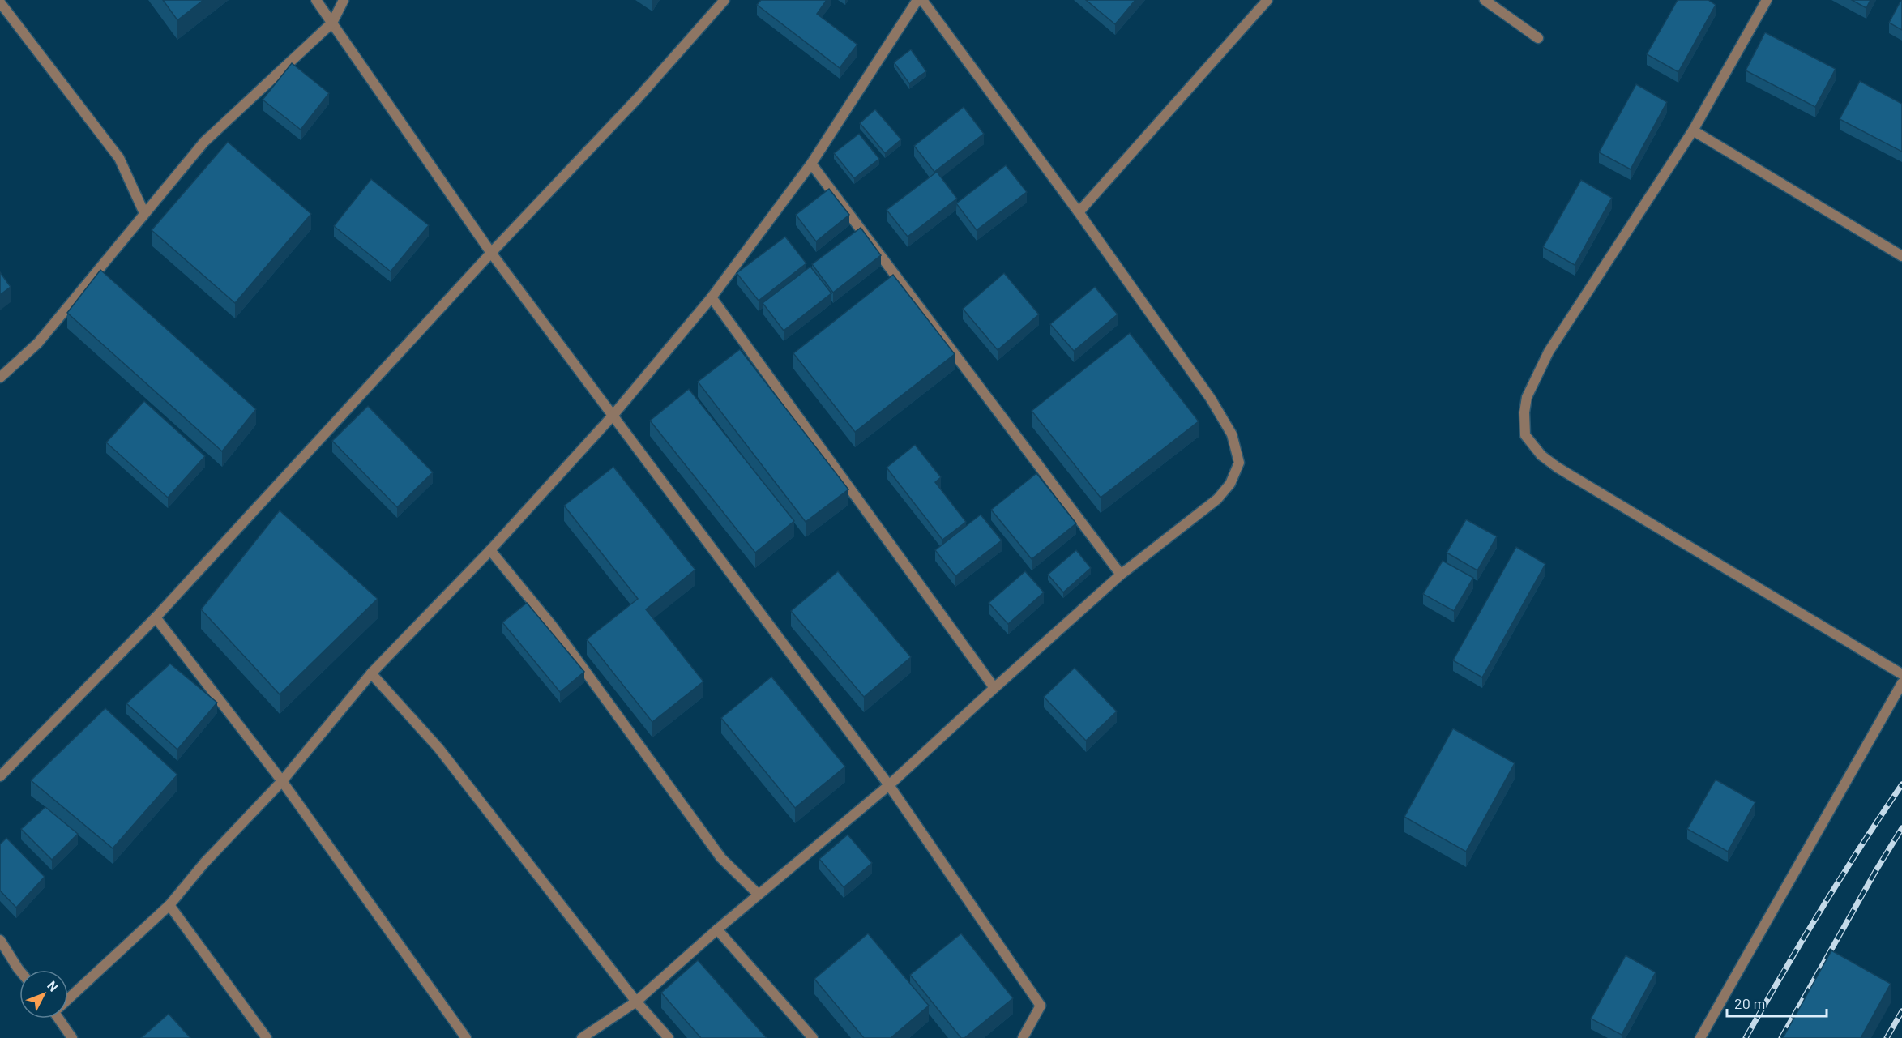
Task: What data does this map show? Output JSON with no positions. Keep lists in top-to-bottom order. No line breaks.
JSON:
{"scale_bar":"20 m","north":"top right"}
